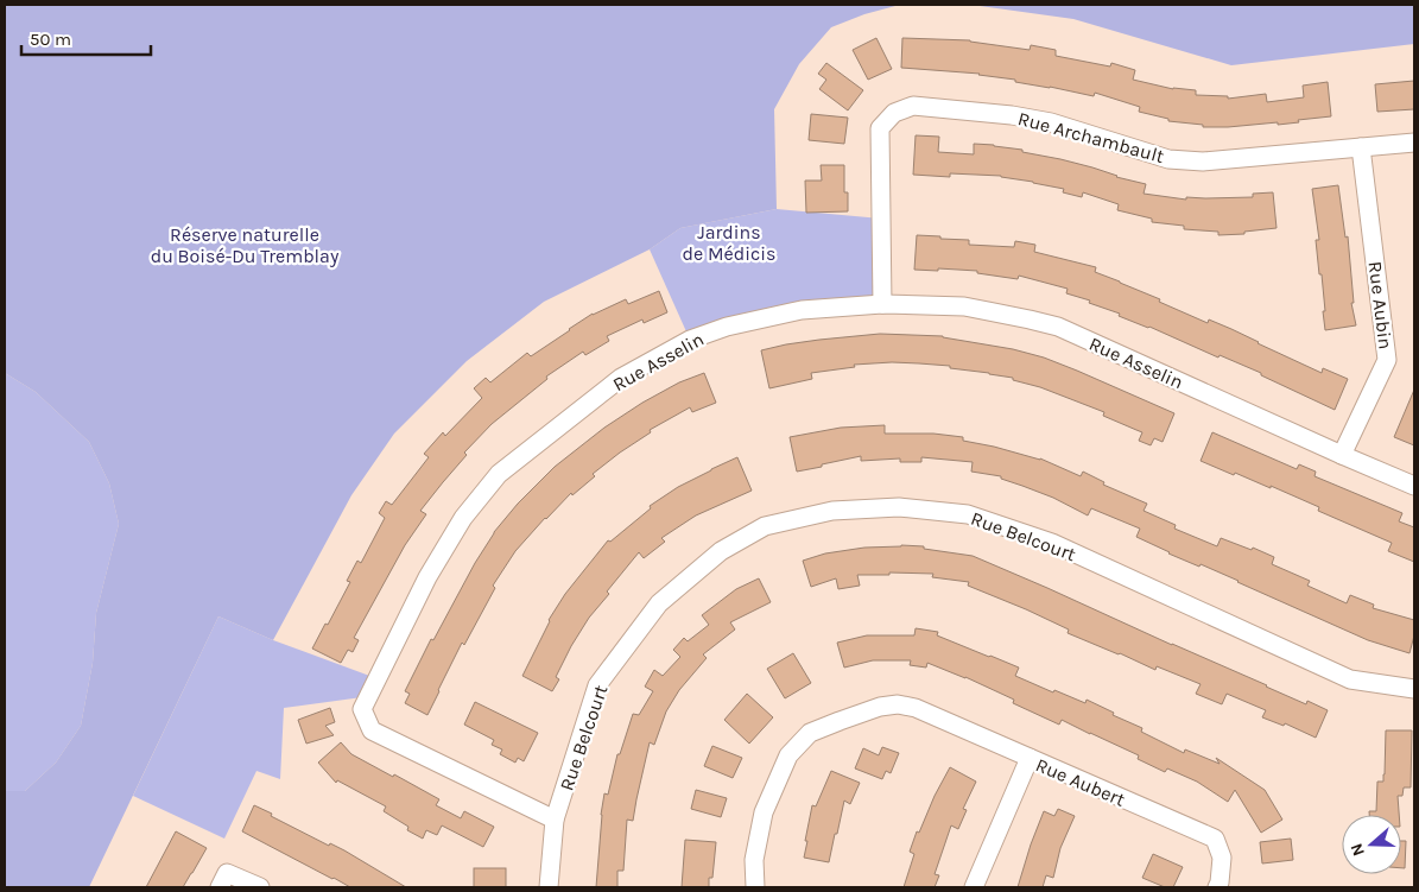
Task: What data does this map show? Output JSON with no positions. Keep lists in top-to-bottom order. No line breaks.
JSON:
{"streets":{"street":["Rue Archambault","Rue Aubin","Rue Asselin","Rue Belcourt","Rue Aubert"]},"crossings":[["Rue Archambault","Rue Aubin"],["Rue Archambault","Rue Asselin"],["Rue Aubin","Rue Asselin"],["Rue Asselin","Rue Belcourt"]],"parks":["Jardins de Médicis","Réserve naturelle du Boisé-Du Tremblay"],"scale_bar":"50 m","north":"left"}
